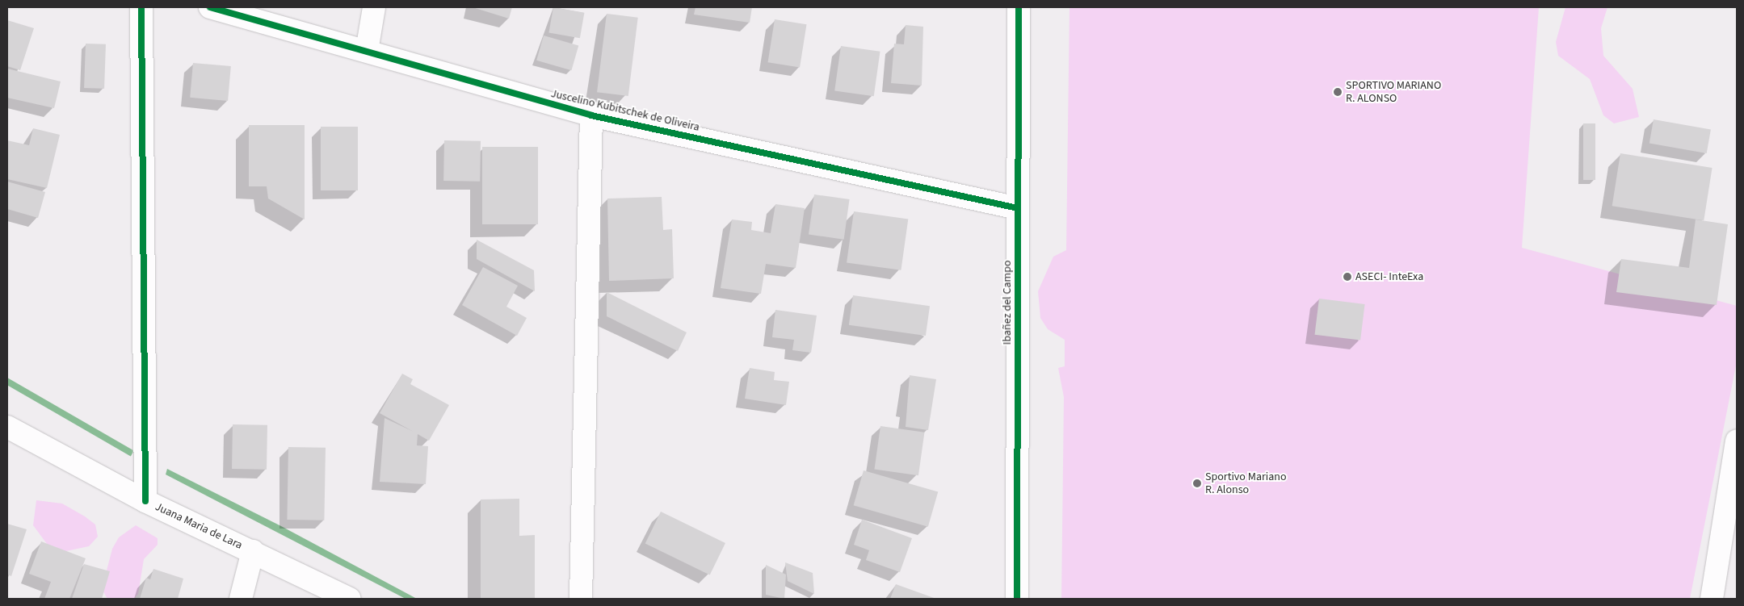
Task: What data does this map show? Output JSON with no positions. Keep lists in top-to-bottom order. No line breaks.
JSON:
{"streets":{"street":["Juscelino Kubitschek de Oliveira","Ibañez del Campo","Juana Maria de Lara"]},"crossings":[["Juscelino Kubitschek de Oliveira","Ibañez del Campo"]],"places":["SPORTIVO MARIANO R. ALONSO","ASECI- InteExa","Sportivo Mariano R. Alonso"]}
